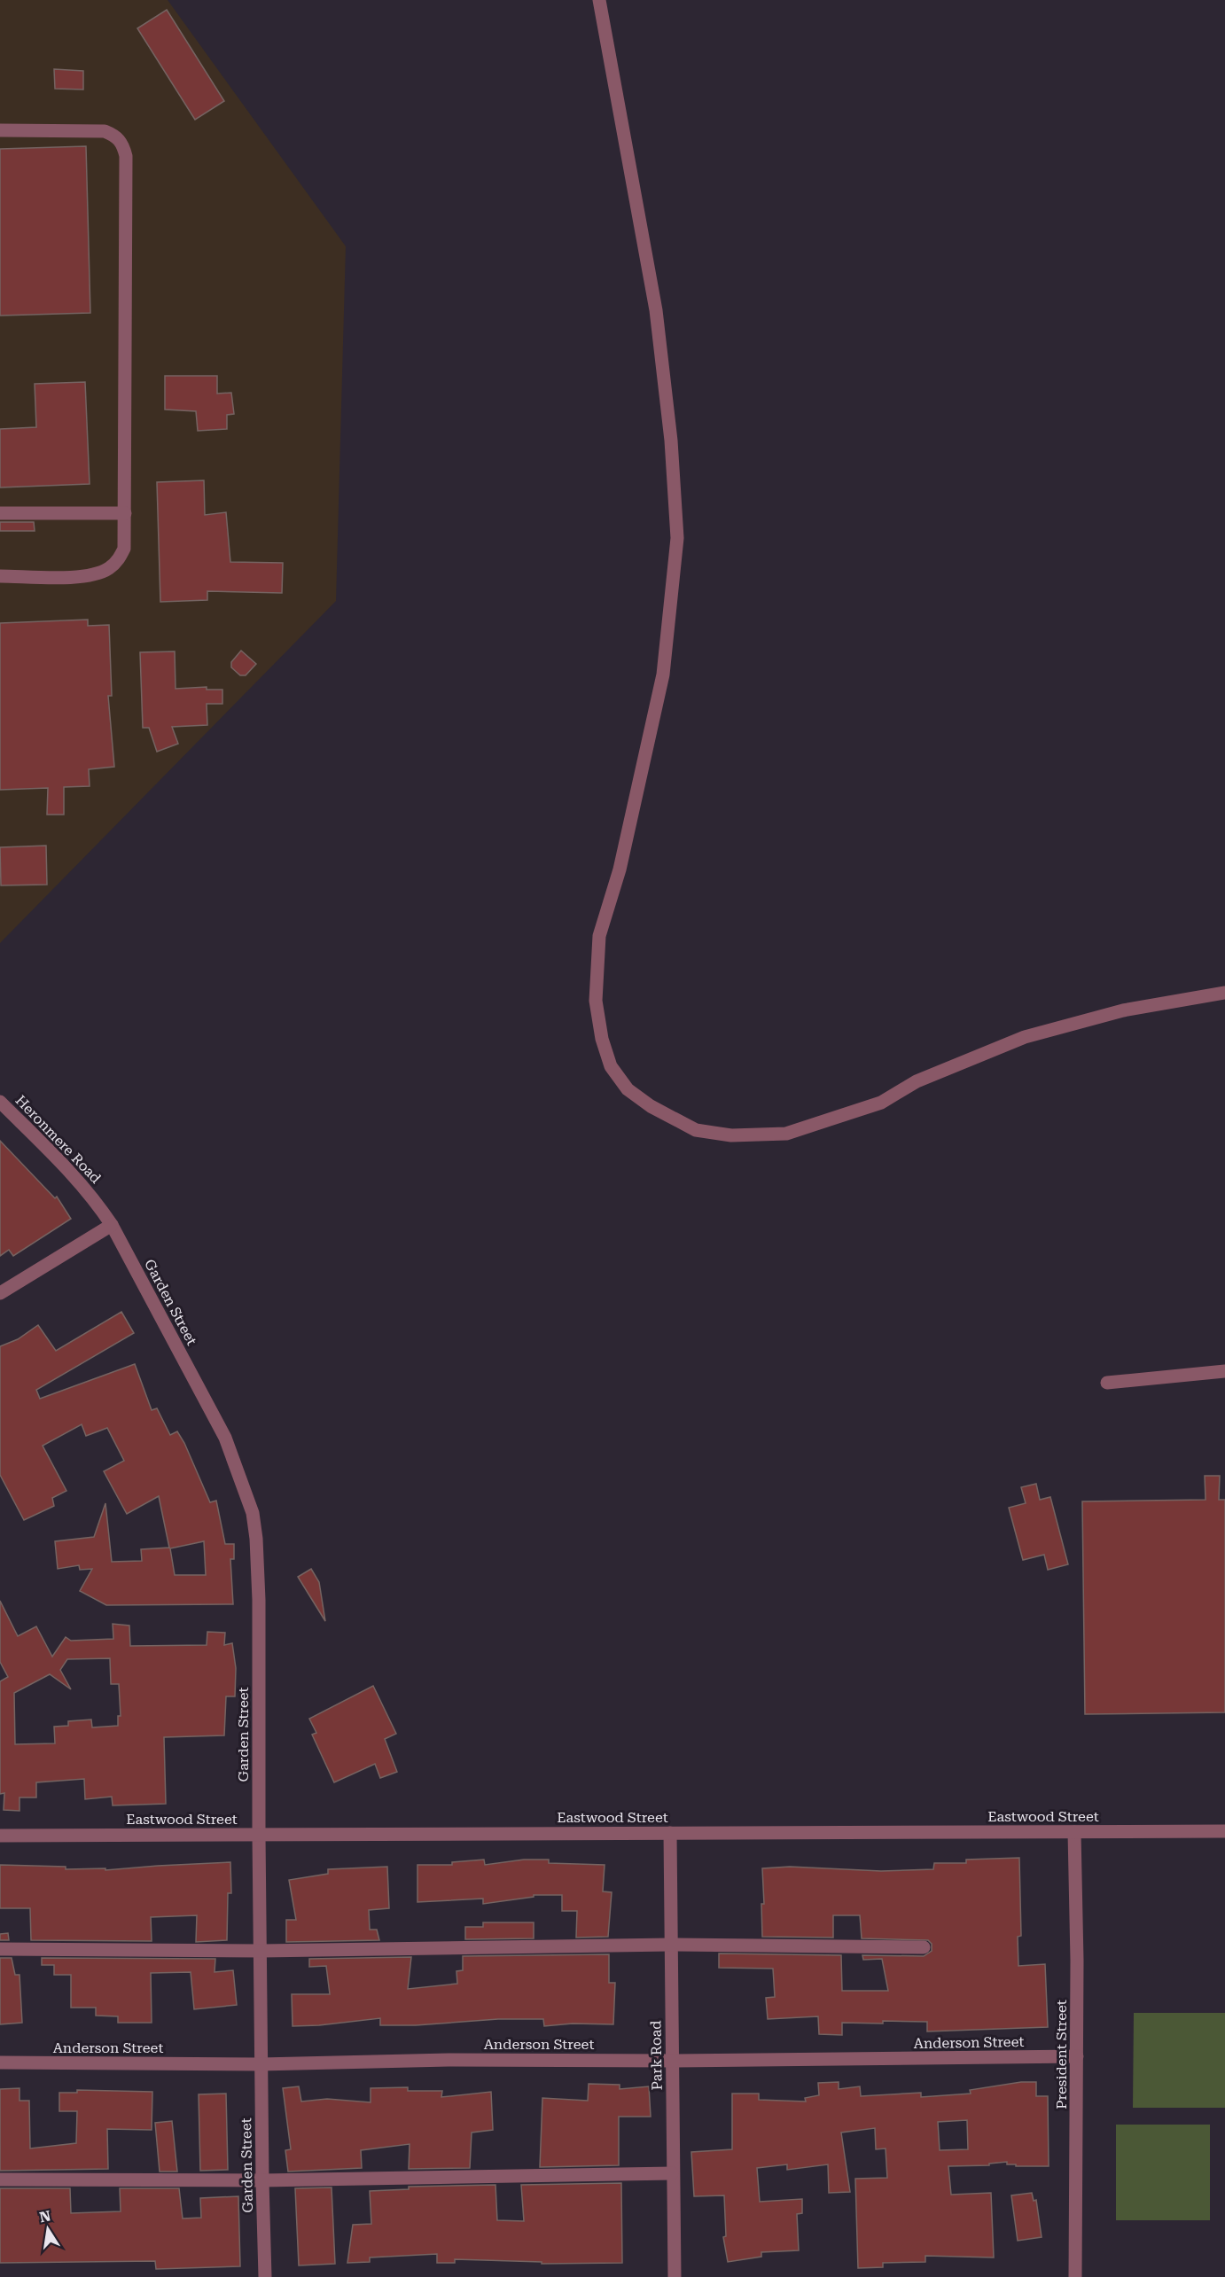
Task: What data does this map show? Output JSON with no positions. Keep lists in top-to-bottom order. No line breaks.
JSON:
{"streets":{"street":["Heronmere Road","Garden Street","Eastwood Street","Anderson Street","President Street","Park Road"]},"crossings":[["Heronmere Road","Garden Street"],["Garden Street","Eastwood Street"],["Garden Street","Anderson Street"],["Eastwood Street","President Street"],["Eastwood Street","Park Road"],["Anderson Street","President Street"],["Anderson Street","Park Road"]],"north":"top"}
